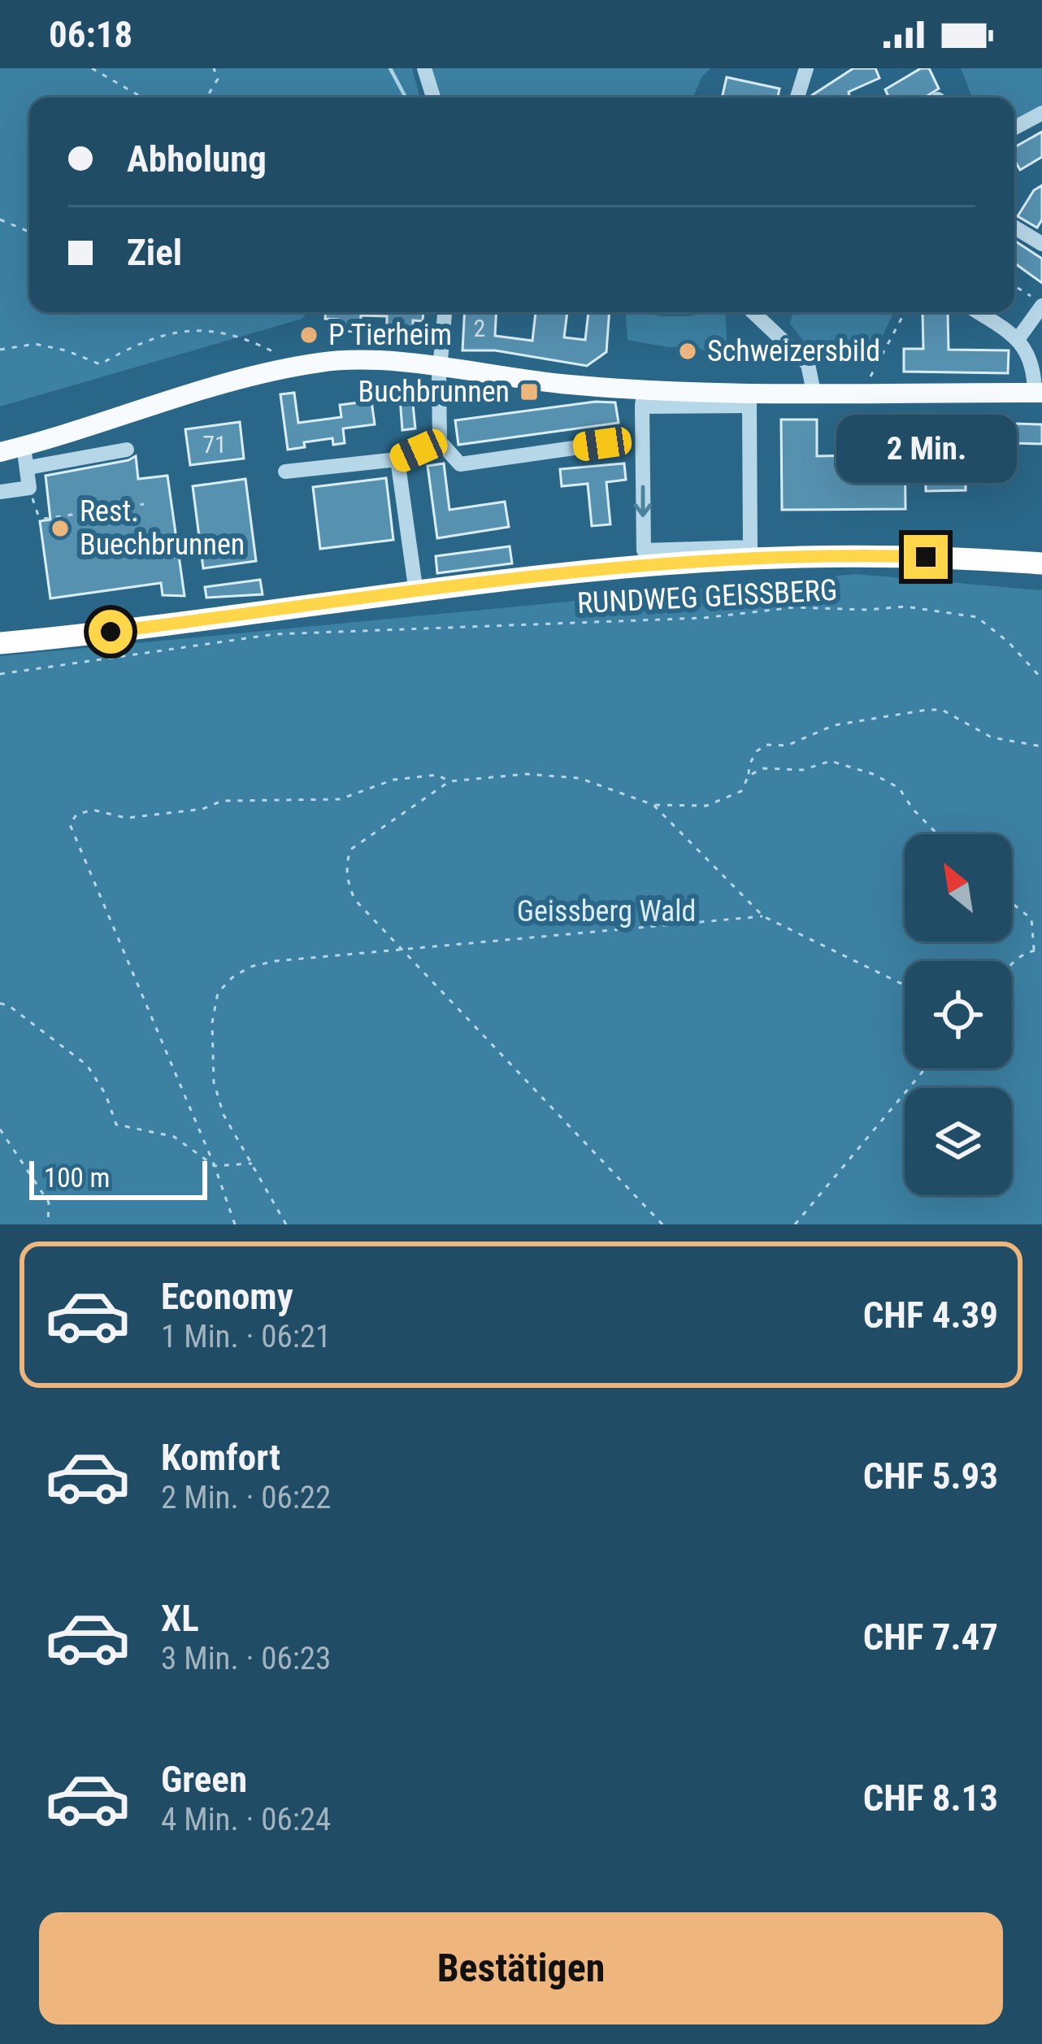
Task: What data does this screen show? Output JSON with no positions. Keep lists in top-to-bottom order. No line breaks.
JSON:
{"streets":{"path":["RUNDWEG GEISSBERG"]},"parks":["Geissberg Wald"],"places":{"other":["P Tierheim","Schweizersbild","Rest. Buechbrunnen"],"transit":["Buchbrunnen"]},"house_numbers":["2","71"],"scale_bar":"100 m","north":"top left","page":{"status":"06:18","banner":["Abholung","Ziel"],"bubble":"2 Min.","scale":"100 m","list":[{"name":"Economy","note":"1 Min. · 06:21","value":"CHF 4.39"},{"name":"Komfort","note":"2 Min. · 06:22","value":"CHF 5.93"},{"name":"XL","note":"3 Min. · 06:23","value":"CHF 7.47"},{"name":"Green","note":"4 Min. · 06:24","value":"CHF 8.13"}],"buttons":"Bestätigen"}}
